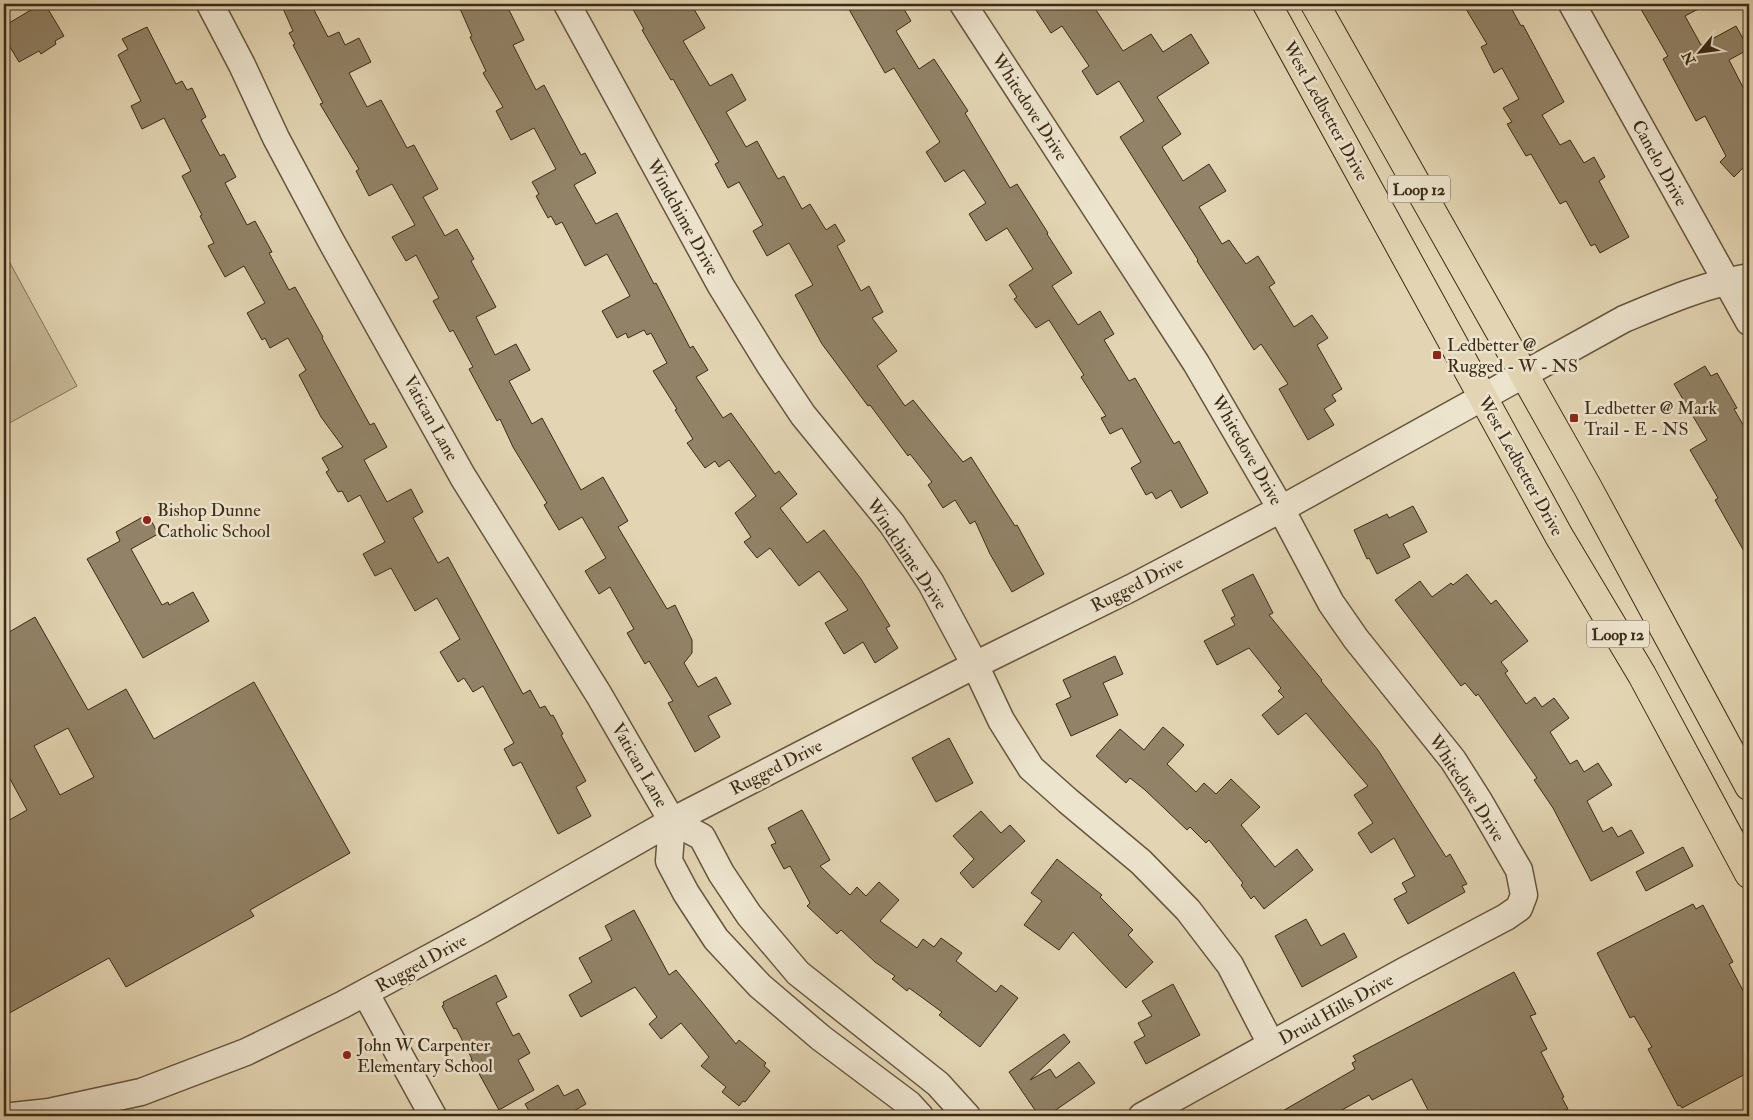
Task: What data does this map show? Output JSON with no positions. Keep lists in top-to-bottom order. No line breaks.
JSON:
{"streets":{"main road":["West Ledbetter Drive","Loop 12"],"street":["Whitedove Drive","Canelo Drive","Windchime Drive","Vatican Lane","Rugged Drive","Druid Hills Drive"]},"crossings":[["Whitedove Drive","Rugged Drive"],["Whitedove Drive","Druid Hills Drive"],["West Ledbetter Drive","Rugged Drive"],["Canelo Drive","Rugged Drive"],["Loop 12","Rugged Drive"],["Windchime Drive","Rugged Drive"],["Windchime Drive","Druid Hills Drive"],["Vatican Lane","Rugged Drive"]],"places":{"transit":["Ledbetter @ Rugged - W - NS","Ledbetter @ Mark Trail - E - NS"],"other":["Bishop Dunne Catholic School","John W Carpenter Elementary School"]},"north":"bottom left"}
